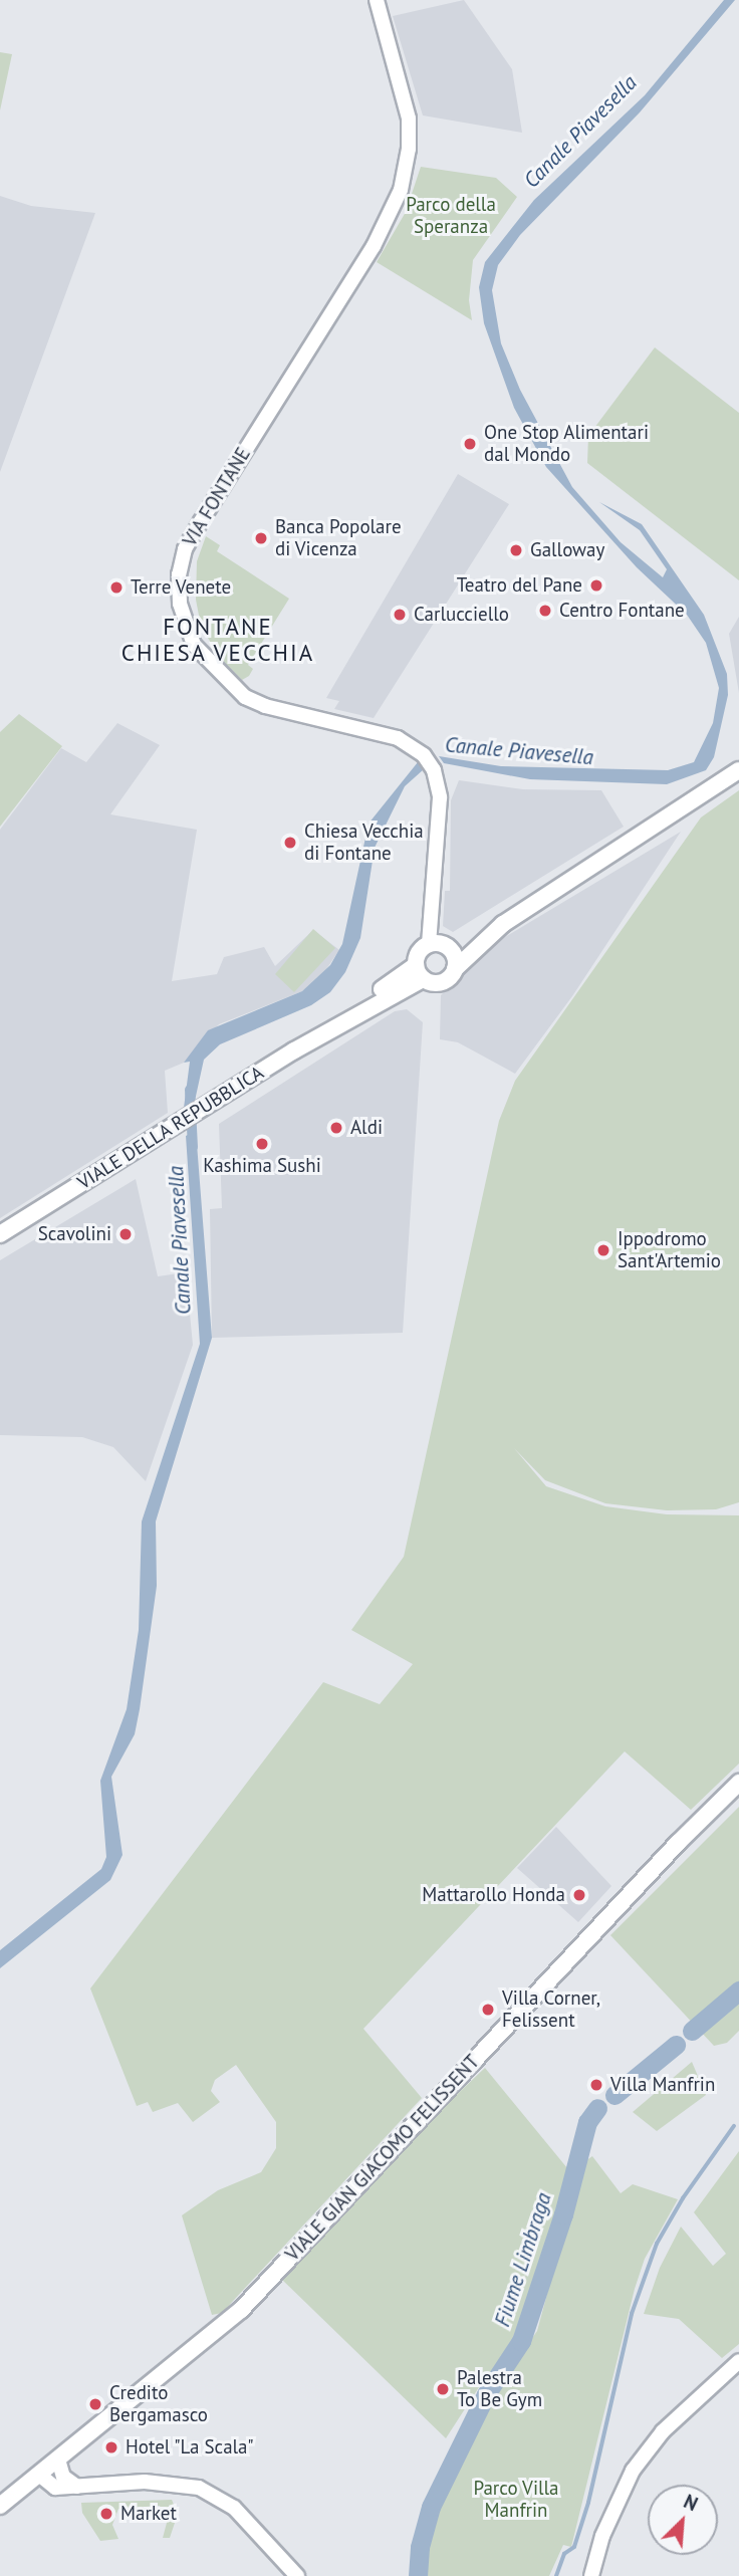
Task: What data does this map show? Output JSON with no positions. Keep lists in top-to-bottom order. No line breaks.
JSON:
{"streets":{"main road":["VIALE DELLA REPUBBLICA","VIALE GIAN GIACOMO FELISSENT"],"street":["VIA FONTANE"]},"crossings":[["VIA FONTANE","VIALE DELLA REPUBBLICA"]],"districts":["FONTANE CHIESA VECCHIA"],"water":["Canale Piavesella","Fiume Limbraga"],"parks":["Parco della Speranza","Parco Villa Manfrin"],"places":["One Stop Alimentari dal Mondo","Banca Popolare di Vicenza","Galloway","Teatro del Pane","Terre Venete","Centro Fontane","Carlucciello","Chiesa Vecchia di Fontane","Aldi","Kashima Sushi","Scavolini","Ippodromo Sant'Artemio","Mattarollo Honda","Villa Corner, Felissent","Villa Manfrin","Palestra To Be Gym","Credito Bergamasco","Hotel \"La Scala\"","Market"],"north":"top right"}
